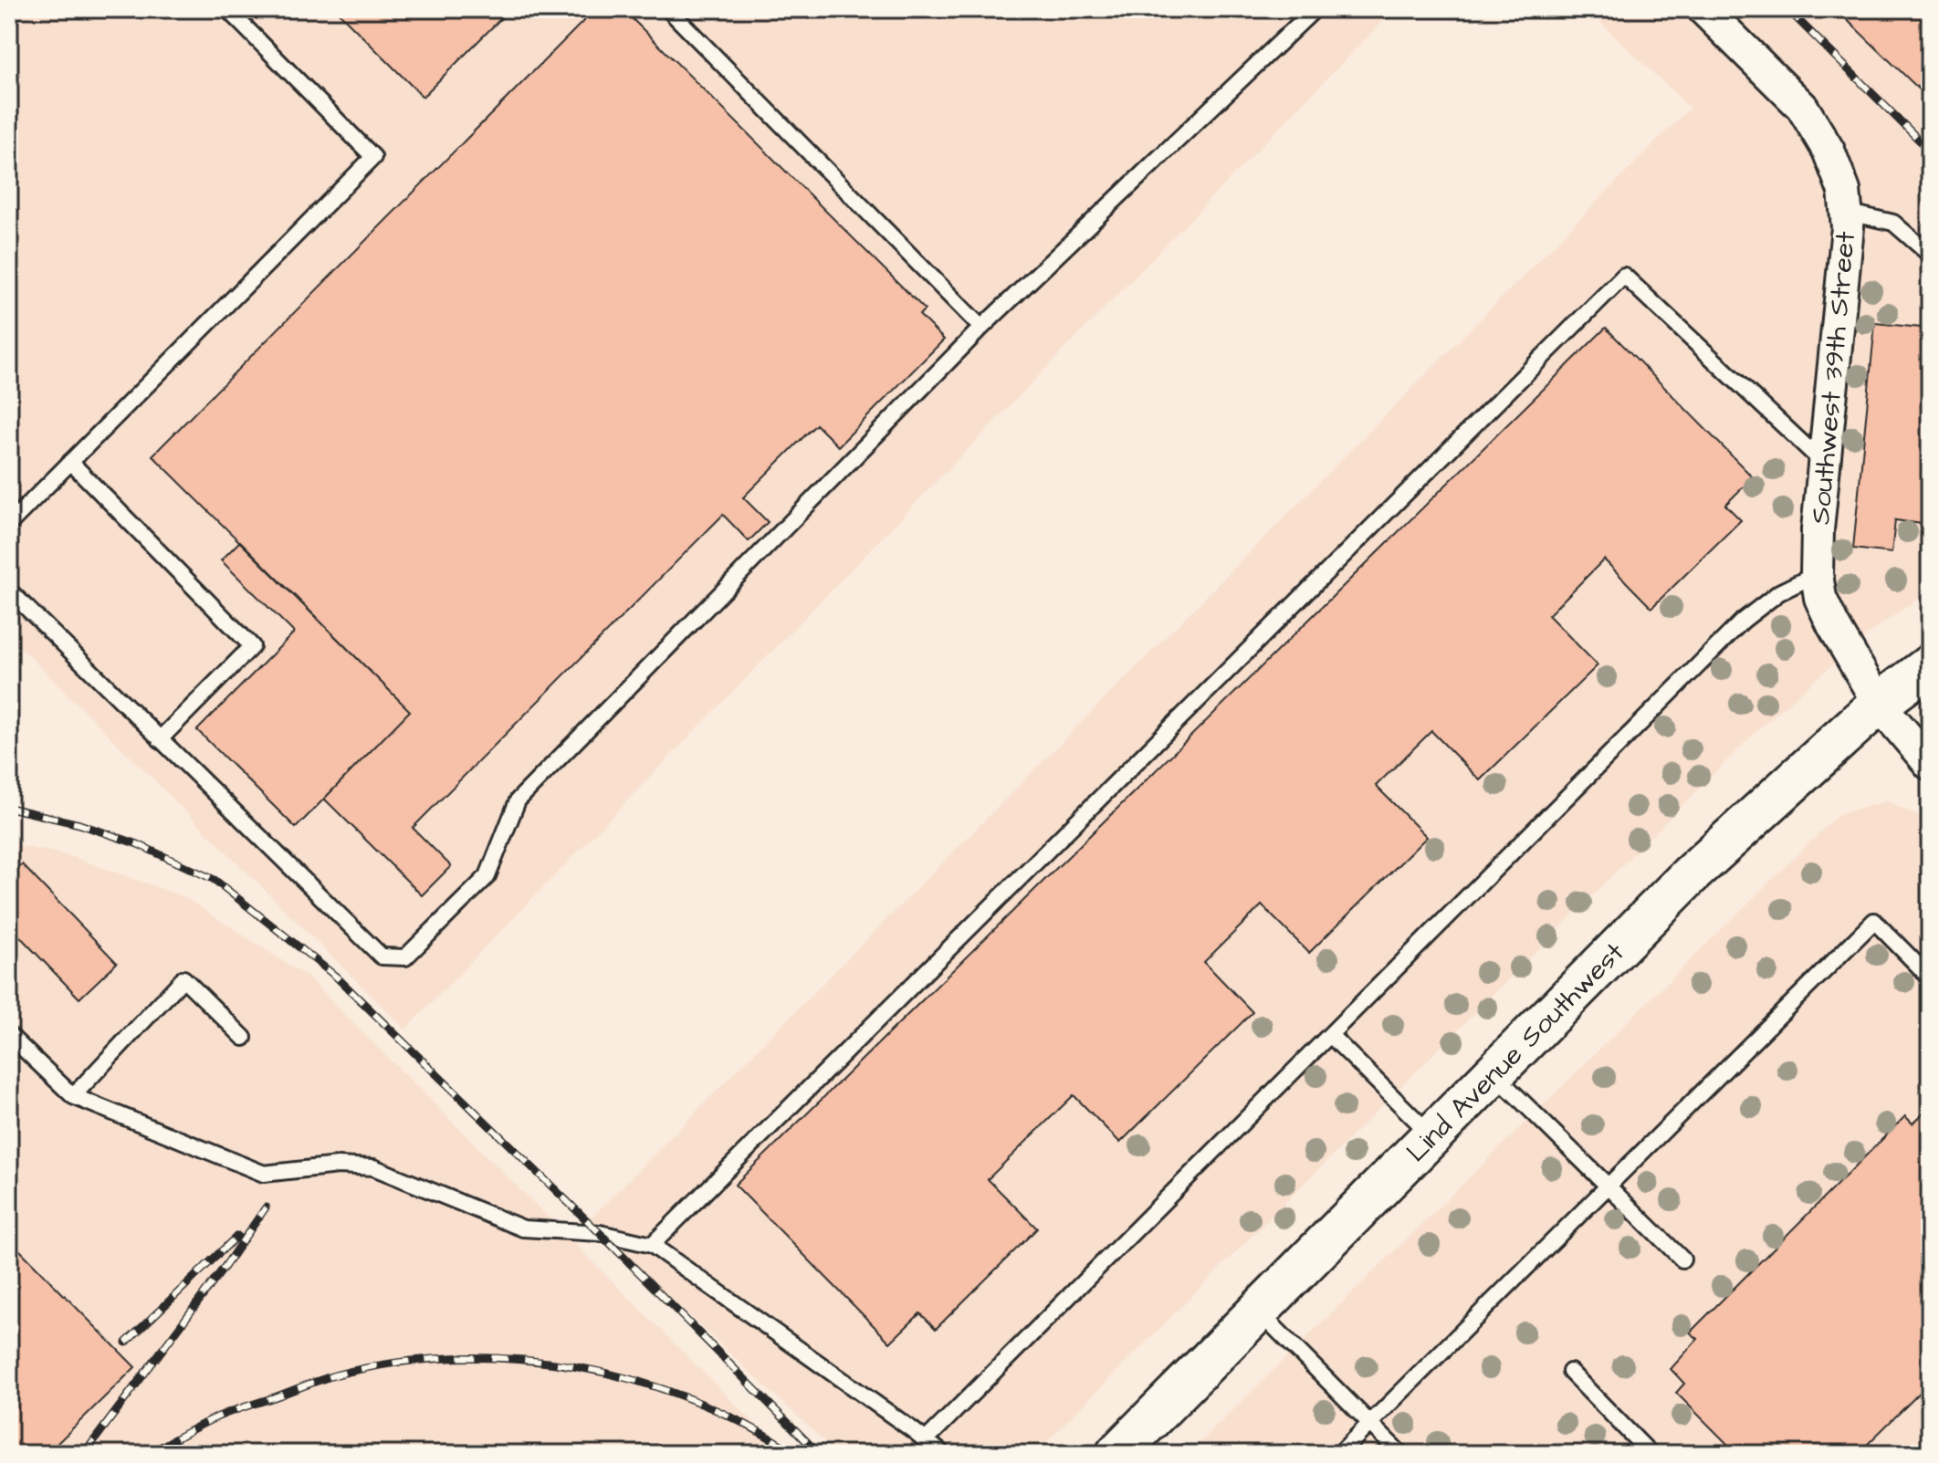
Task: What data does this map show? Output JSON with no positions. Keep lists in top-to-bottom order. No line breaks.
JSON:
{"streets":{"main road":["Lind Avenue Southwest"],"street":["Southwest 39th Street"]},"crossings":[["Southwest 39th Street","Lind Avenue Southwest"]]}
